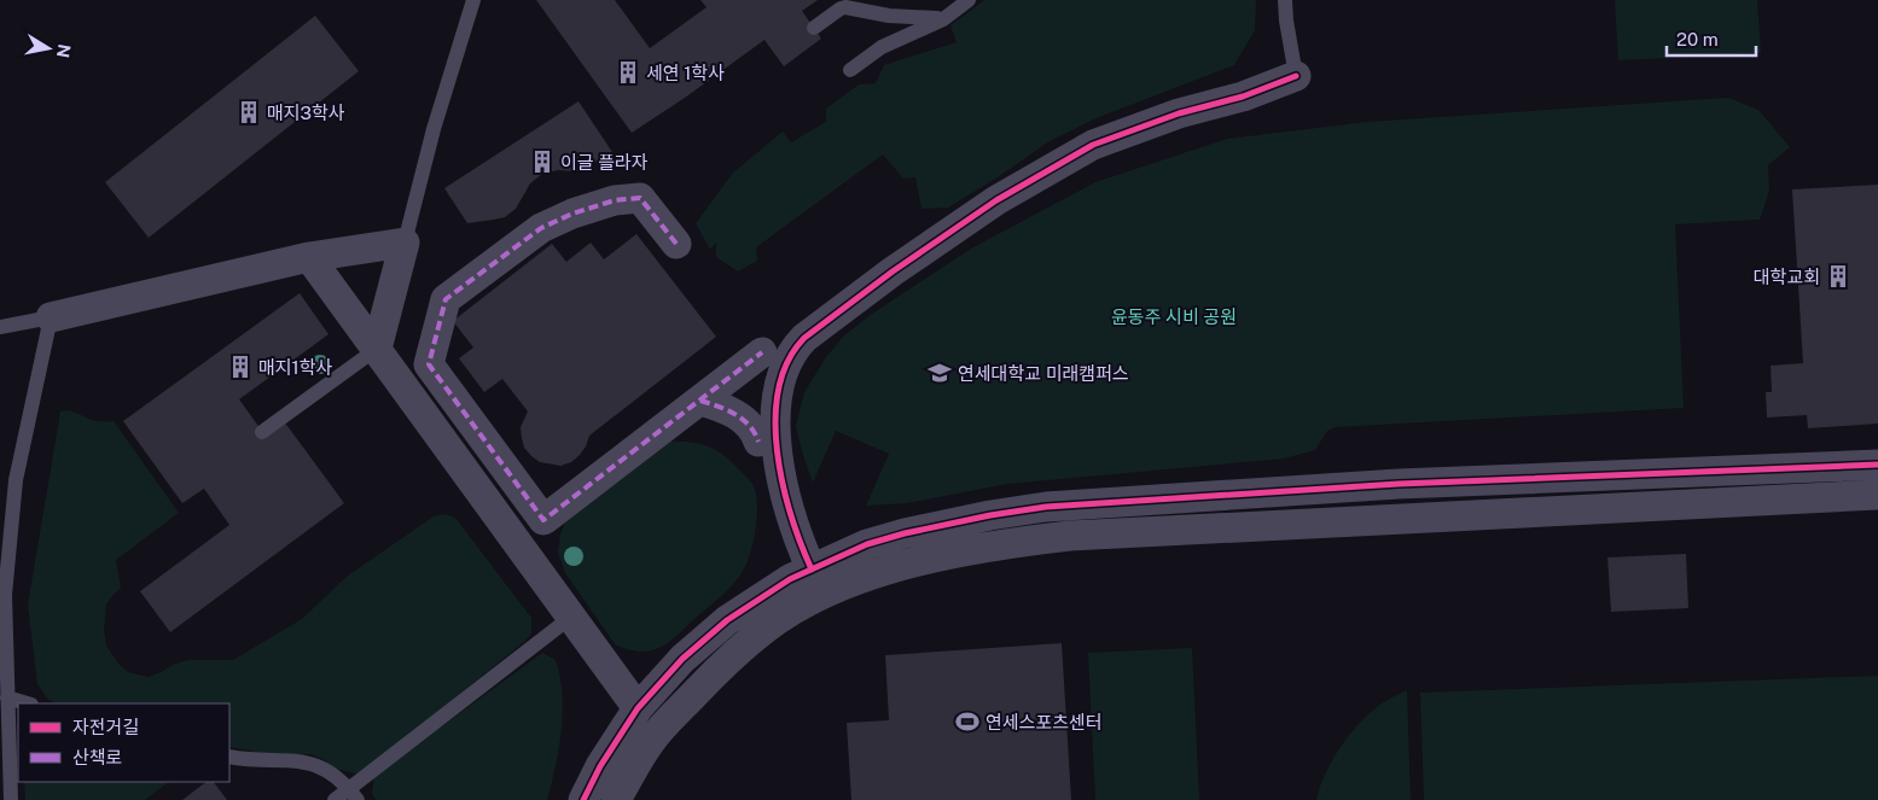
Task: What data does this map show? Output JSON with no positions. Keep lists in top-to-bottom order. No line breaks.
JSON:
{"parks":["윤동주 시비 공원"],"places":{"building":["세연 1학사","매지3학사","이글 플라자","대학교회","매지1학사"],"school or university":["연세대학교 미래캠퍼스"],"sports":["연세스포츠센터"]},"legend":["자전거길","산책로"],"scale_bar":"20 m","north":"right"}
